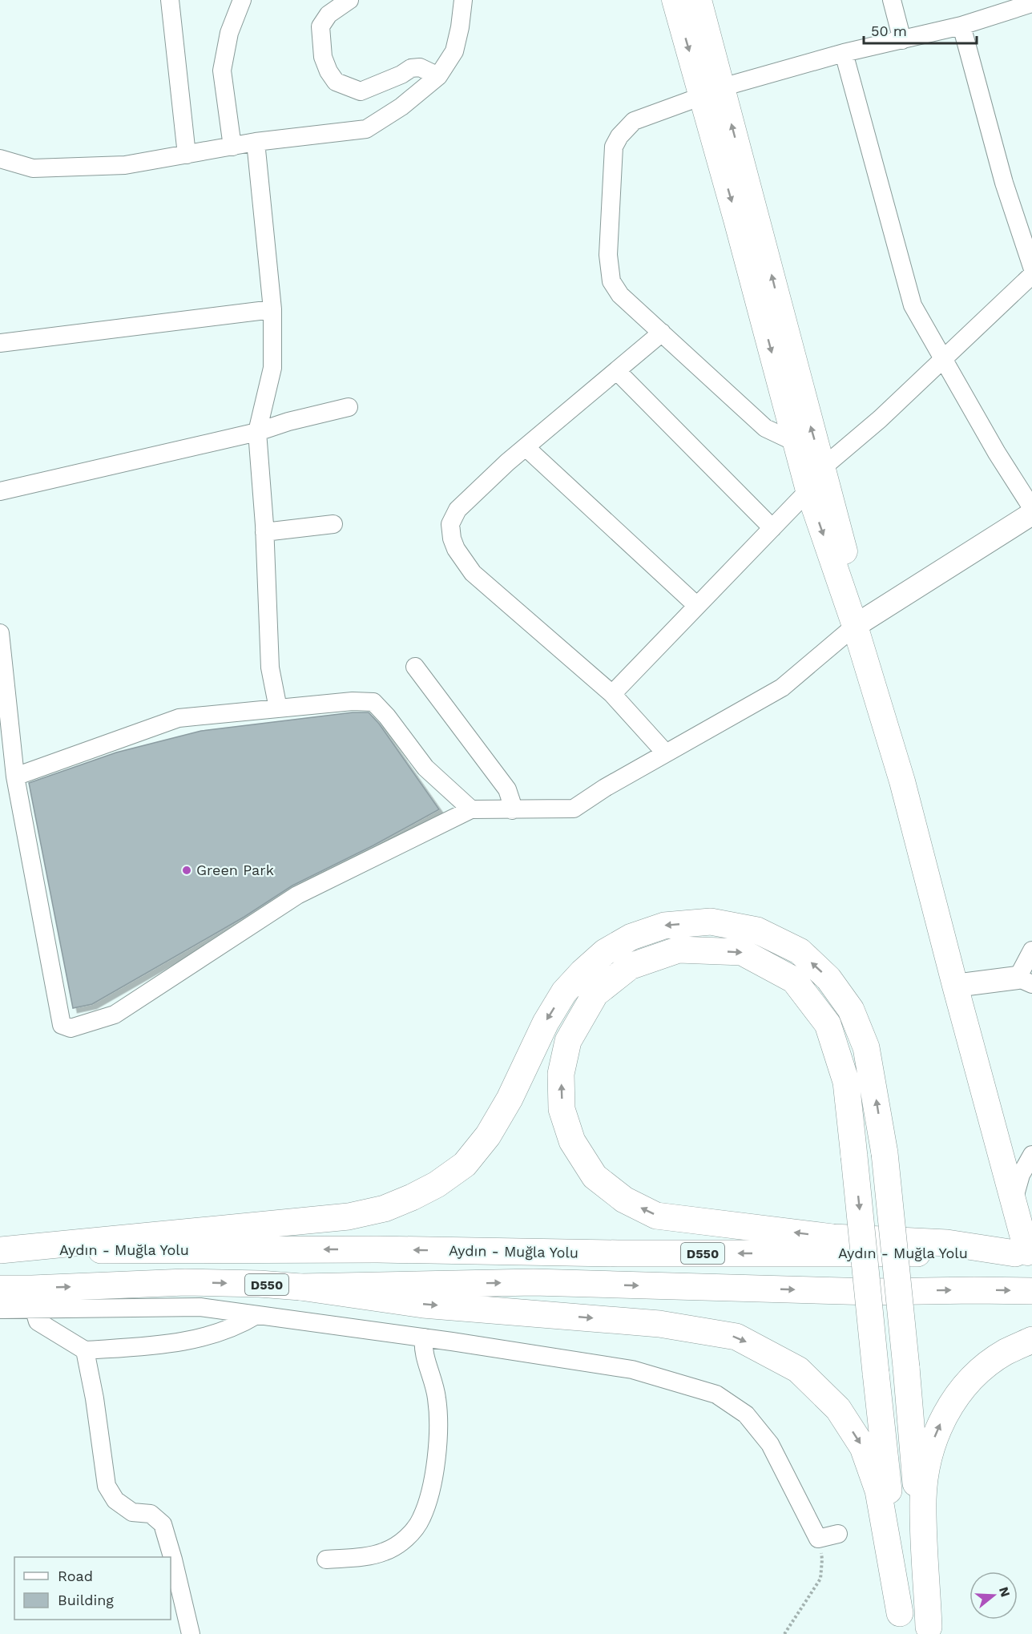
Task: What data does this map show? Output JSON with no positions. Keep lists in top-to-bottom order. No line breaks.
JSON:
{"streets":{"highway":["Aydın - Muğla Yolu","D550"]},"places":["Green Park"],"legend":["Road","Building"],"scale_bar":"50 m","north":"right"}
